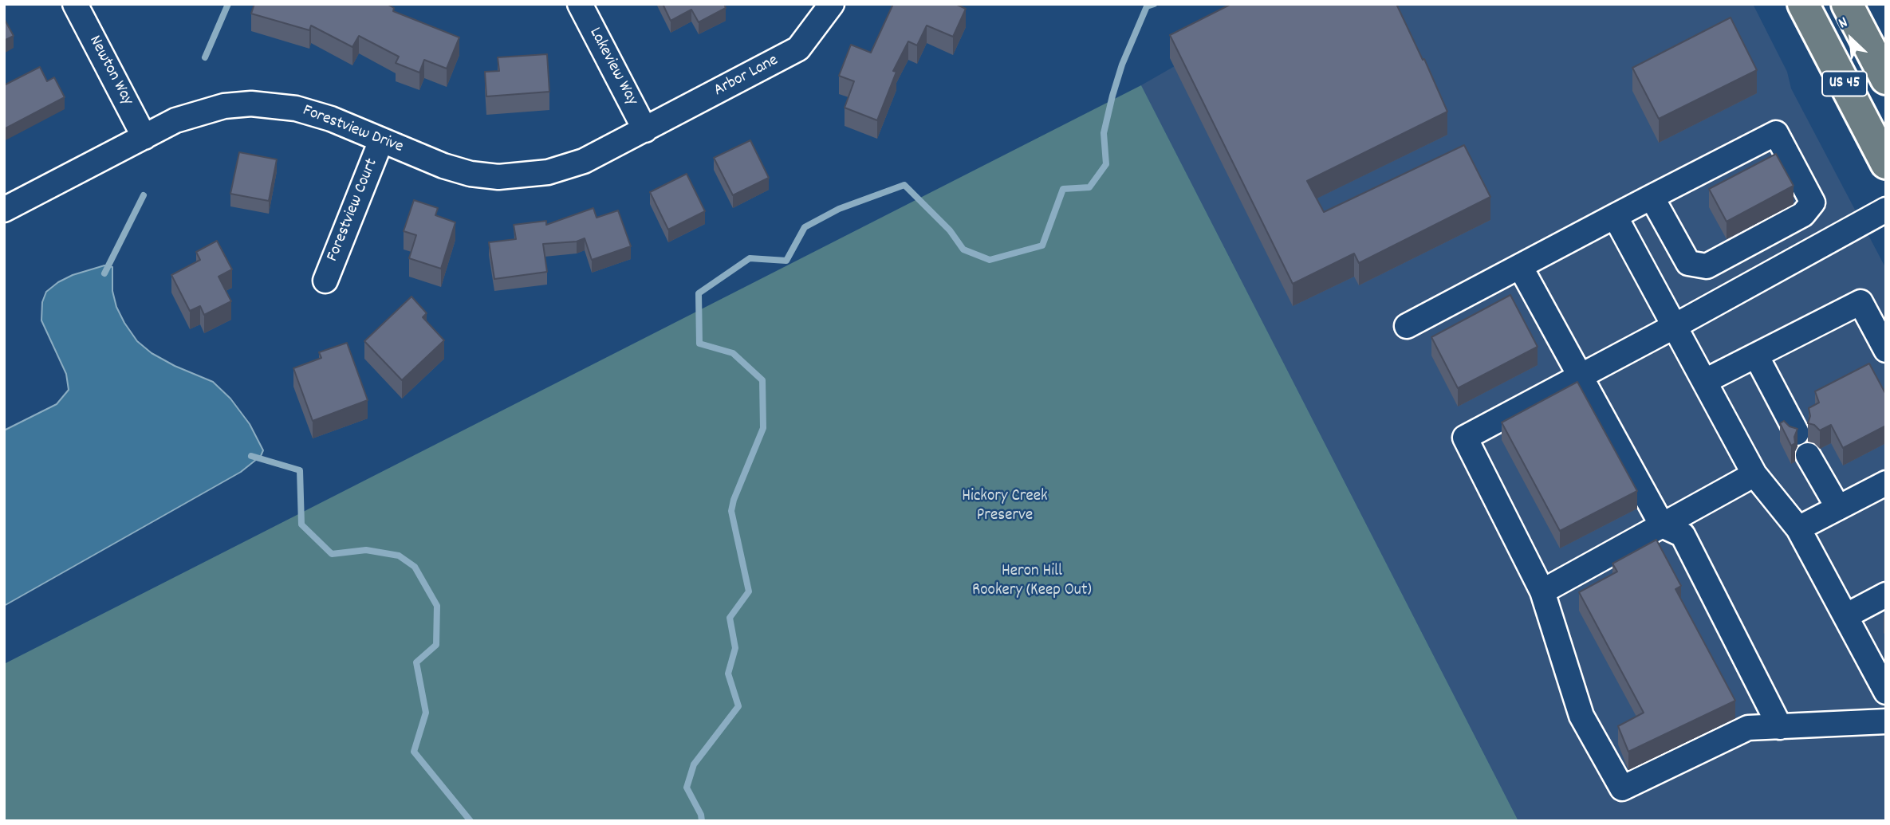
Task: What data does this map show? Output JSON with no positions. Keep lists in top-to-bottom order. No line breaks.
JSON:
{"streets":{"main road":["US 45"],"street":["Lakeview Way","Newton Way","Arbor Lane","Forestview Drive","Forestview Court"]},"crossings":[["Lakeview Way","Arbor Lane"],["Lakeview Way","Forestview Drive"],["Newton Way","Forestview Drive"],["Arbor Lane","Forestview Drive"],["Forestview Drive","Forestview Court"]],"parks":["Hickory Creek Preserve","Heron Hill Rookery (Keep Out)"],"north":"top left"}
